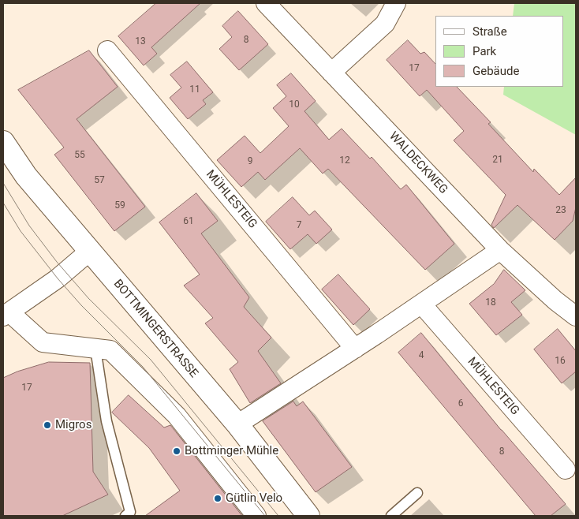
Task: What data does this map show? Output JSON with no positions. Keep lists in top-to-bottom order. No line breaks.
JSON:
{"streets":{"main road":["BOTTMINGERSTRASSE"],"street":["WALDECKWEG","MÜHLESTEIG"]},"places":["Migros","Bottminger Mühle","Gütlin Velo"],"house_numbers":["8","13","17","11","10","55","21","12","9","57","59","23","61","7","18","4","16","17","6","8"],"legend":["Straße","Park","Gebäude"]}
